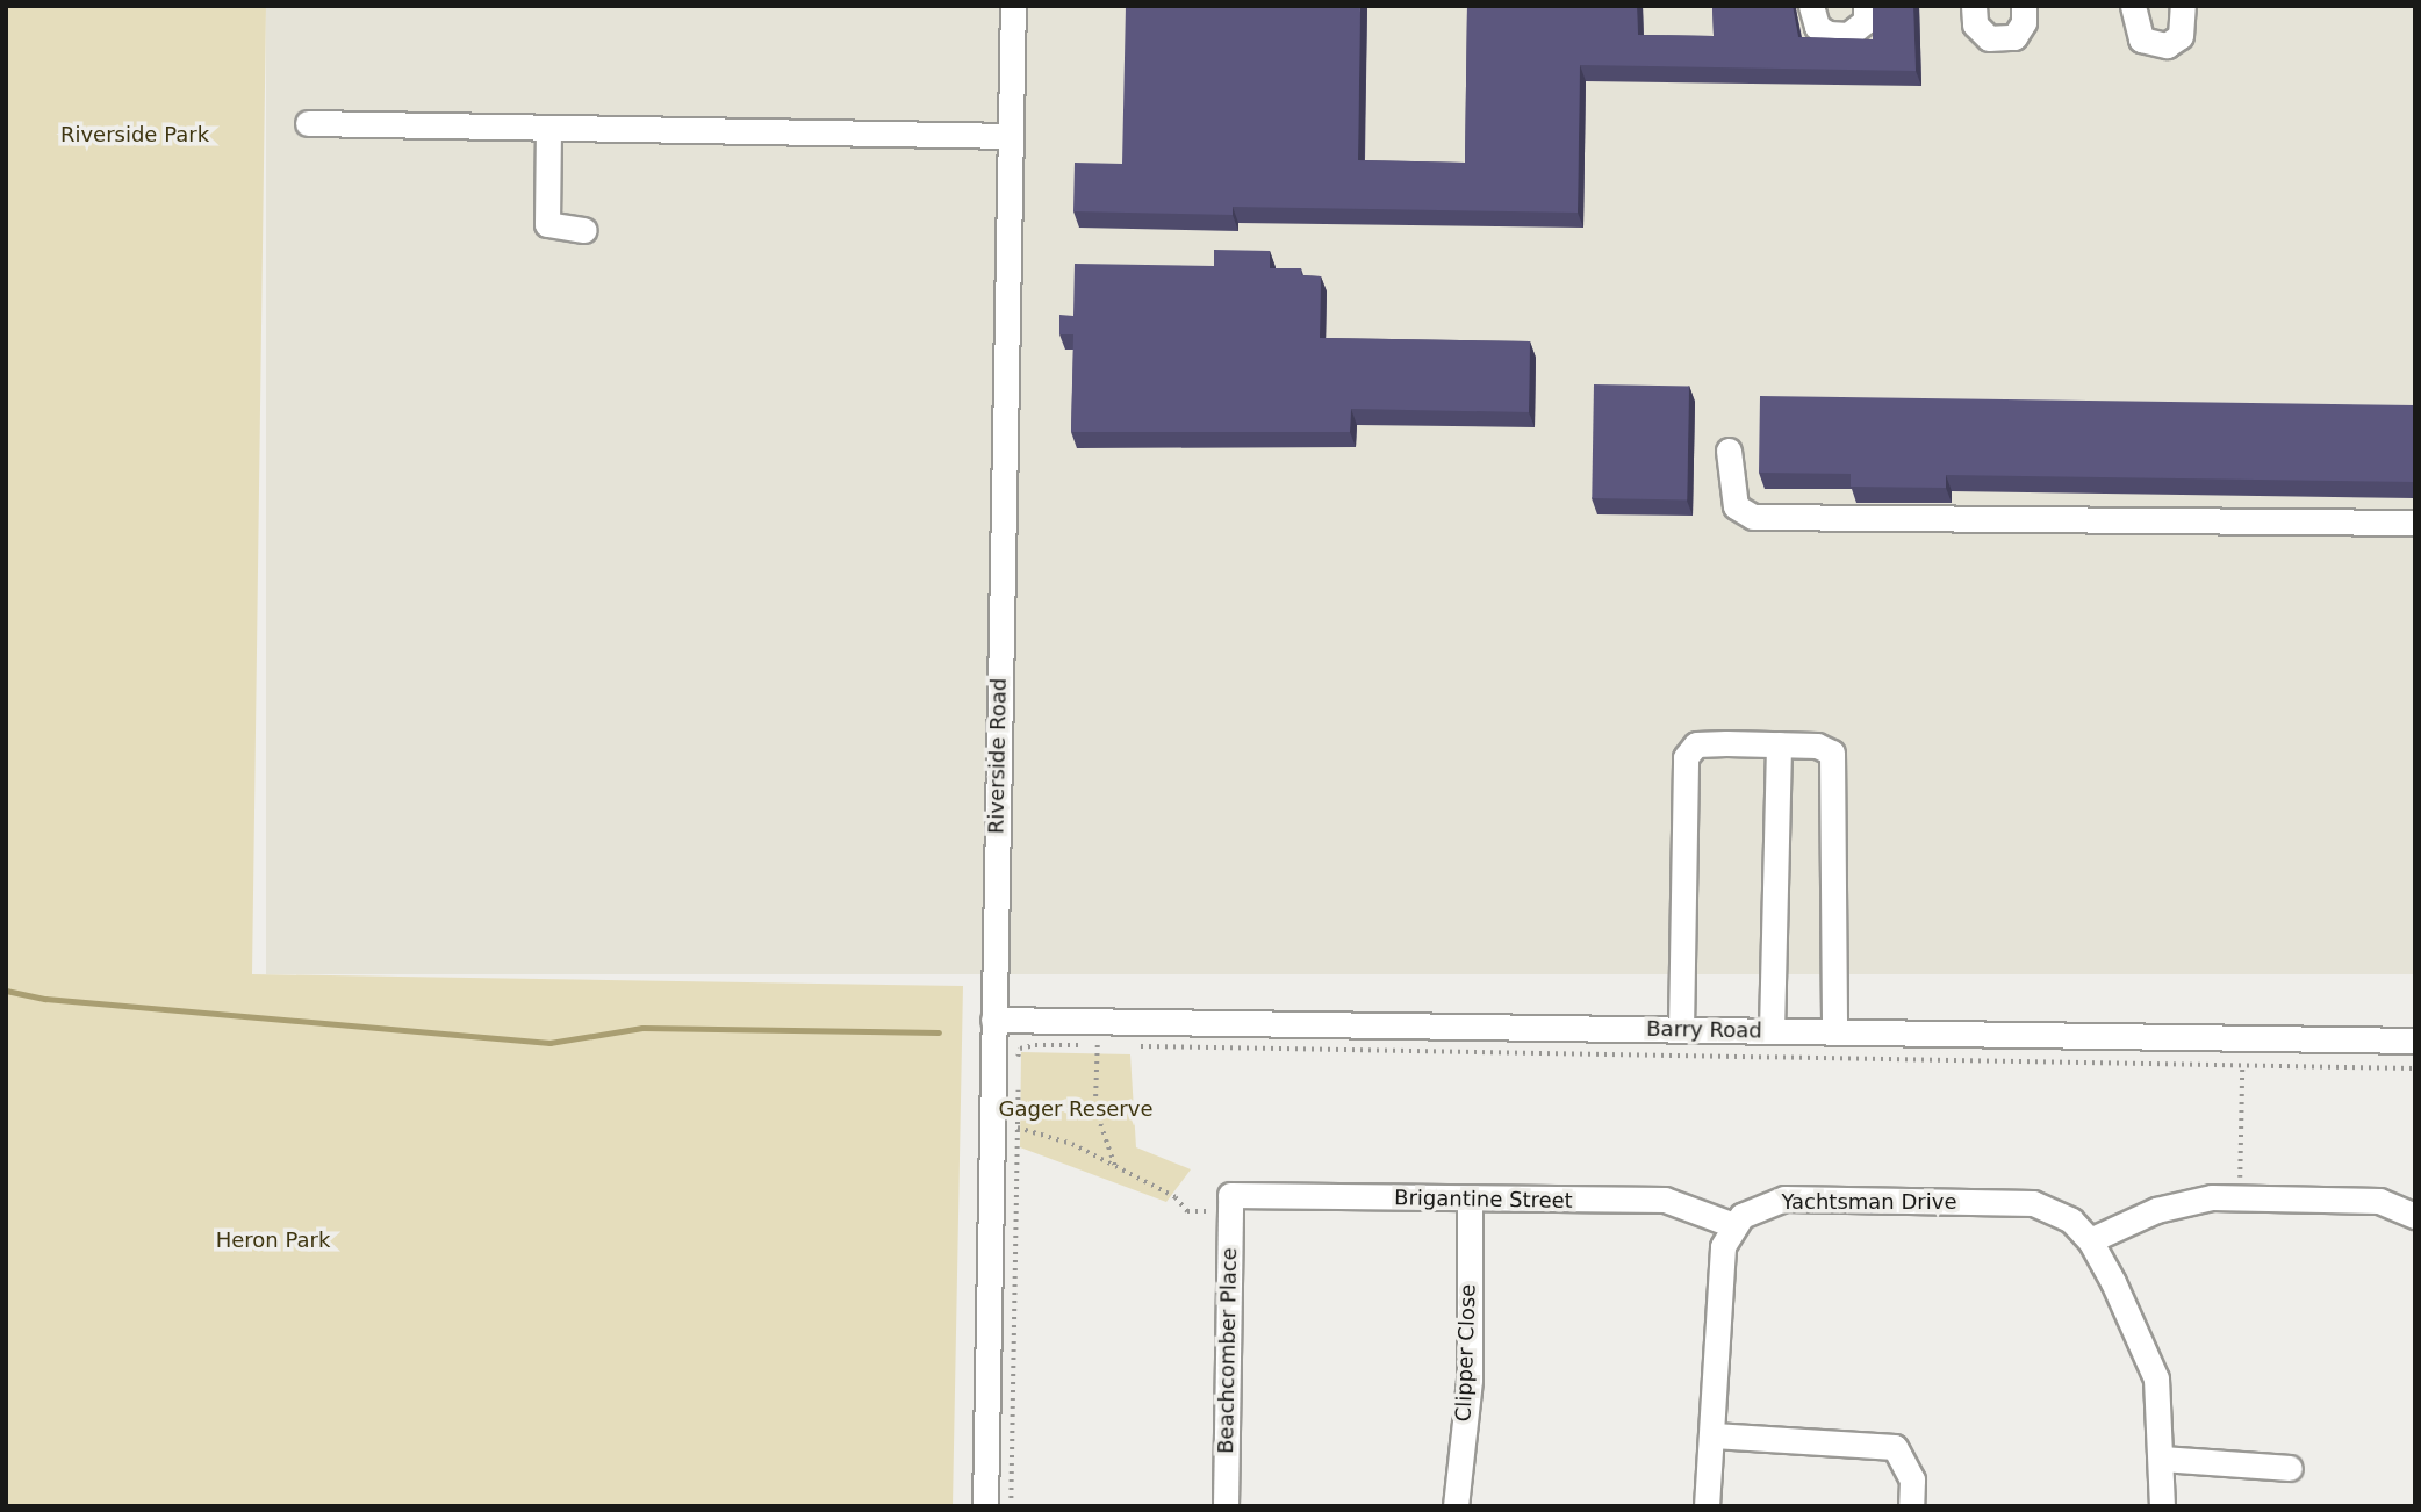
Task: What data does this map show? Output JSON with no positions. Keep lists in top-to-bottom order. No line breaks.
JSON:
{"streets":{"street":["Riverside Road","Barry Road","Brigantine Street","Yachtsman Drive","Beachcomber Place","Clipper Close"]},"crossings":[["Riverside Road","Barry Road"],["Brigantine Street","Yachtsman Drive"],["Brigantine Street","Beachcomber Place"],["Brigantine Street","Clipper Close"]],"parks":["Riverside Park","Gager Reserve","Heron Park"]}
